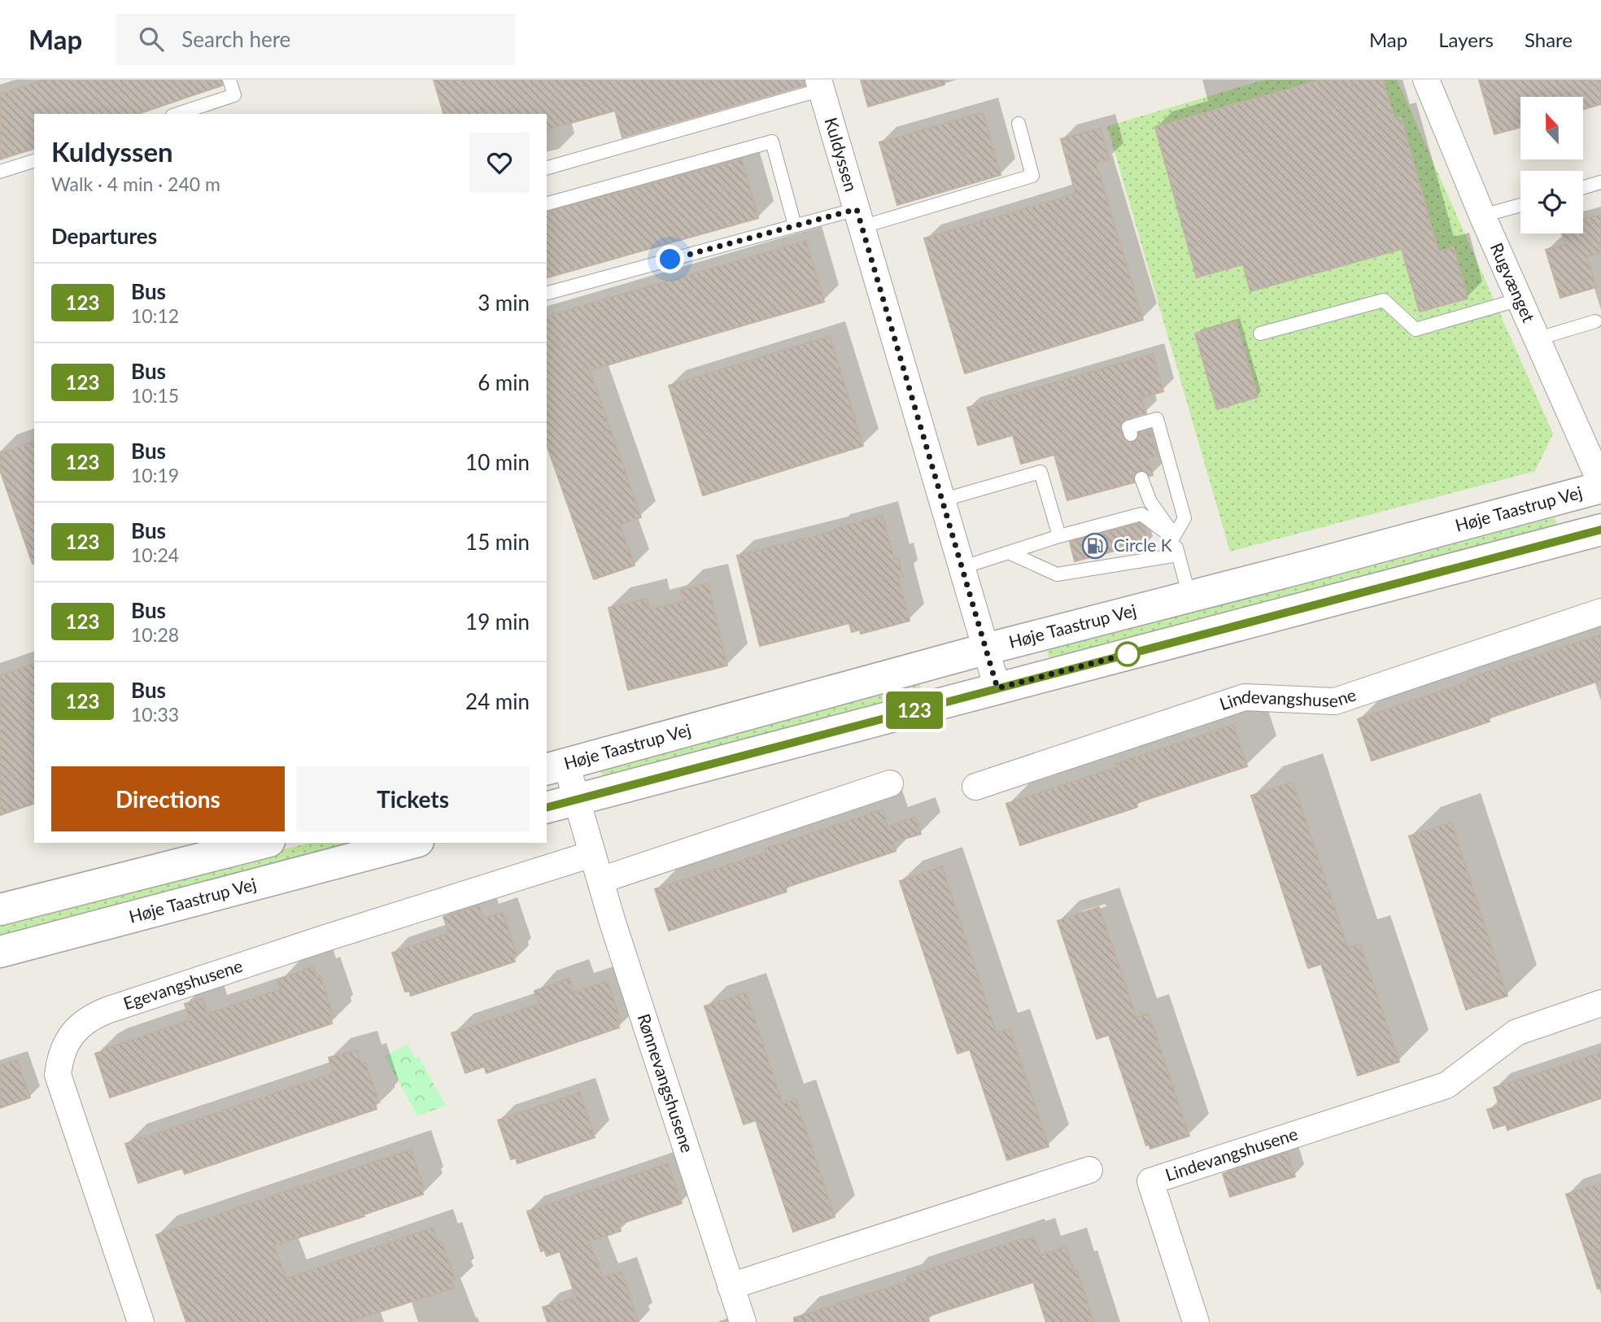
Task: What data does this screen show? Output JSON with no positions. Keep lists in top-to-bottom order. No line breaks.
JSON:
{"streets":{"street":["Kuldyssen","Rugvænget","Høje Taastrup Vej","Lindevangshusene","Egevangshusene","Rønnevangshusene"]},"crossings":[["Kuldyssen","Høje Taastrup Vej"],["Rugvænget","Høje Taastrup Vej"],["Høje Taastrup Vej","Rønnevangshusene"],["Egevangshusene","Rønnevangshusene"]],"places":{"fuel station":["Circle K"]},"lines":["bus line 123"],"north":"top","page":{"header":"Map","search":"Search here","nav":["Map","Layers","Share"],"on_map":"123","heading":[["Kuldyssen","Walk · 4 min · 240 m"],"Departures"],"list":[{"mark":"123","name":"Bus","note":"10:12","value":"3 min"},{"mark":"123","name":"Bus","note":"10:15","value":"6 min"},{"mark":"123","name":"Bus","note":"10:19","value":"10 min"},{"mark":"123","name":"Bus","note":"10:24","value":"15 min"},{"mark":"123","name":"Bus","note":"10:28","value":"19 min"},{"mark":"123","name":"Bus","note":"10:33","value":"24 min"}],"buttons":["Directions","Tickets"]}}
